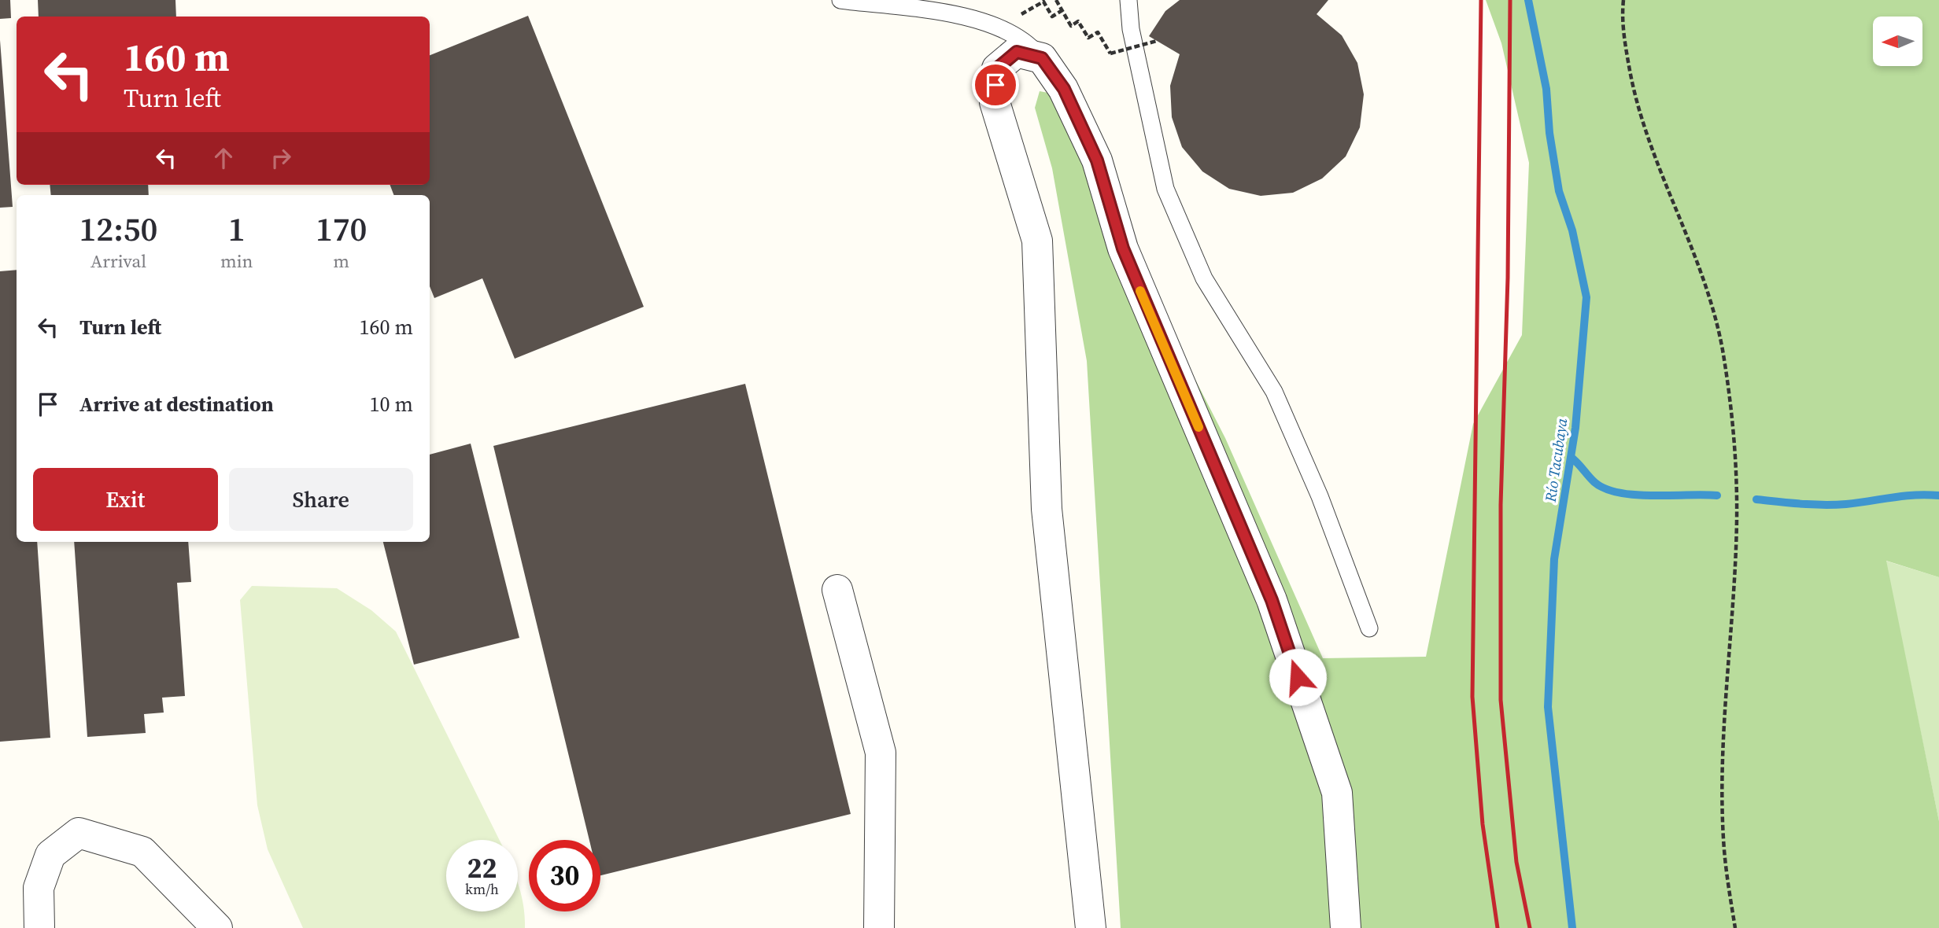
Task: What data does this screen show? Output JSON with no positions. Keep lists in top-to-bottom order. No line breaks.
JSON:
{"water":["Río Tacubaya"],"north":"left","page":{"turn":["160 m","Turn left"],"eta":["12:50","Arrival","1","min","170","m"],"list":[{"name":"Turn left","value":"160 m"},{"name":"Arrive at destination","value":"10 m"}],"buttons":["Exit","Share"],"speed":"22 km/h","limit":"30"}}
